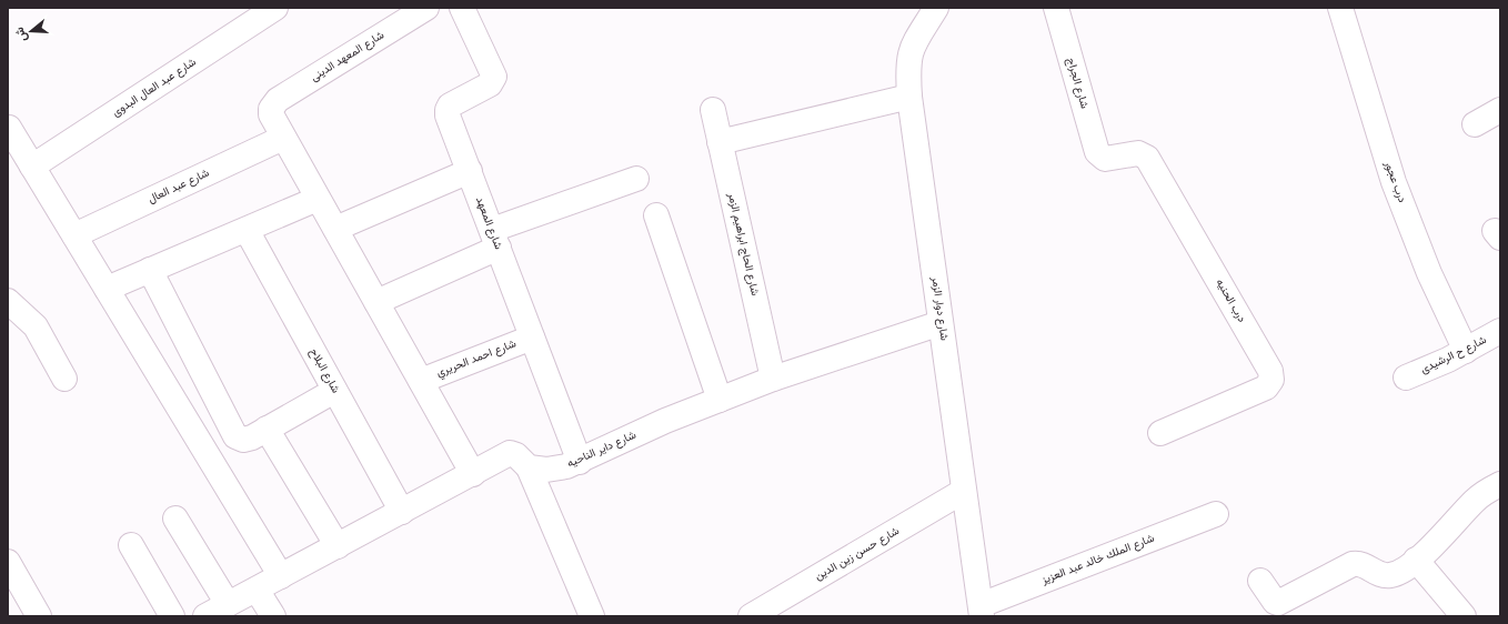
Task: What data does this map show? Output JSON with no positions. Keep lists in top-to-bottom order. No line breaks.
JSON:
{"streets":{"street":["شارع المعهد الدينى","شارع الجراج","شارع عبد العال البدوى","درب عجور","شارع عبد العال","شارع المعهد","شارع الحاج ابراهيم الزمر","درب الحنيه","شارع دوار الزمر","شارع ح الرشيدى","شارع احمد الحريري","شارع البلاح","شارع داير الناحيه","شارع حسن زين الدين","شارع الملك خالد عبد العزيز"]},"crossings":[["شارع المعهد الدينى","شارع عبد العال"],["شارع الجراج","درب الحنيه"],["درب عجور","شارع ح الرشيدى"],["شارع المعهد","شارع احمد الحريري"],["شارع المعهد","شارع داير الناحيه"],["شارع الحاج ابراهيم الزمر","شارع داير الناحيه"],["شارع دوار الزمر","شارع داير الناحيه"],["شارع دوار الزمر","شارع حسن زين الدين"],["شارع دوار الزمر","شارع الملك خالد عبد العزيز"]],"north":"left"}
